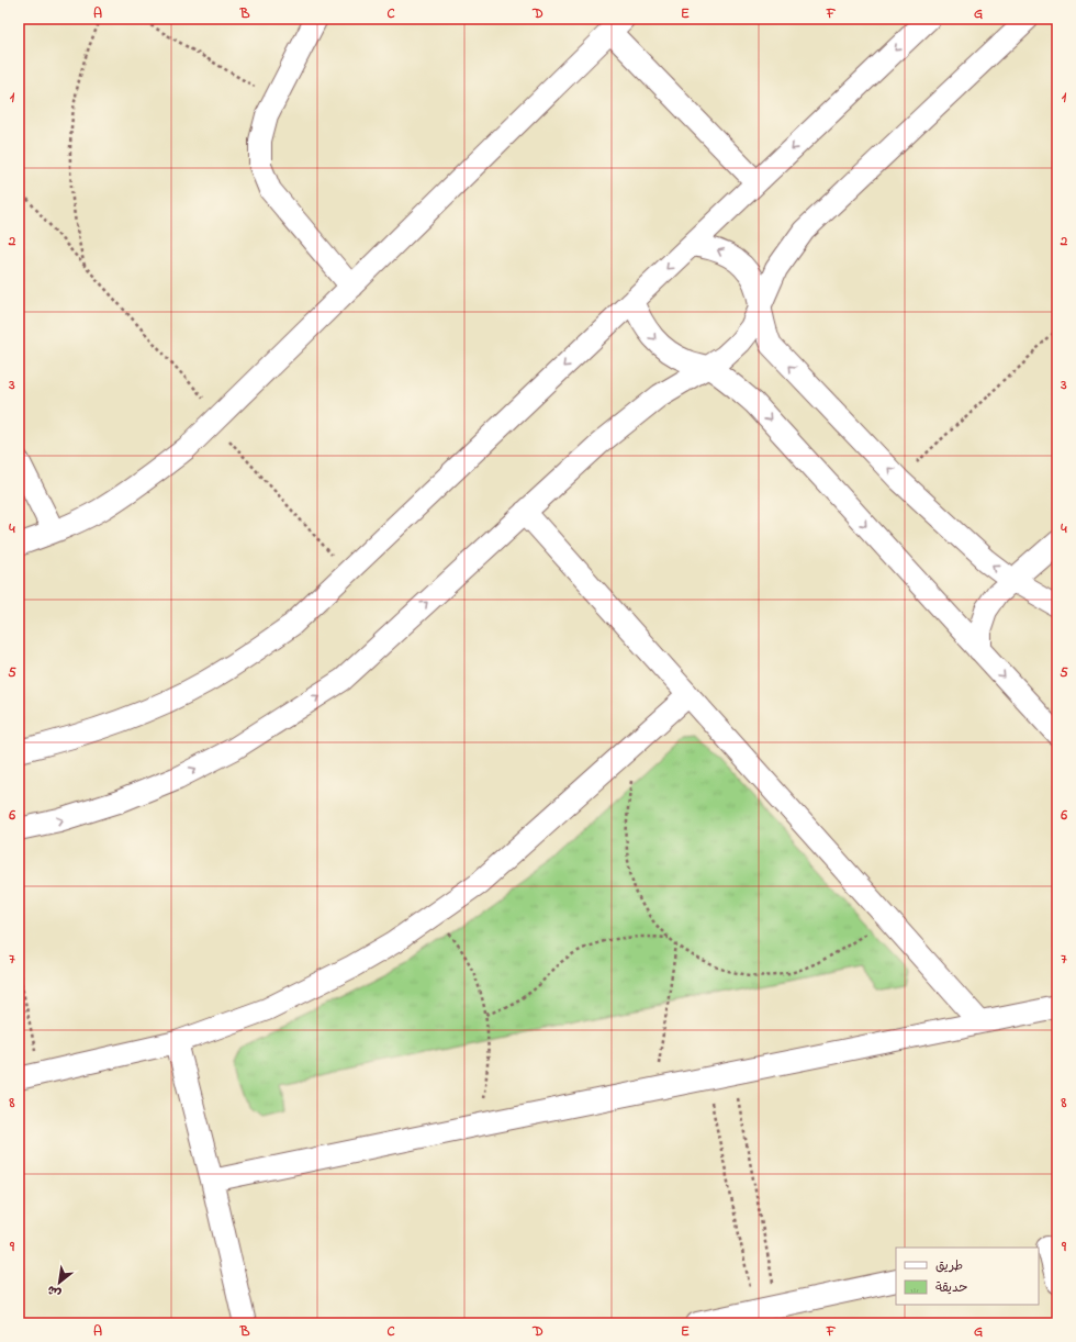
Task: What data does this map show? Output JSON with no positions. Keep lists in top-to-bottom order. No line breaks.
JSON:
{"legend":["طريق","حديقة"],"north":"bottom left","grid":{"columns":["A","B","C","D","E","F","G"],"rows":["1","2","3","4","5","6","7","8","9"]}}
